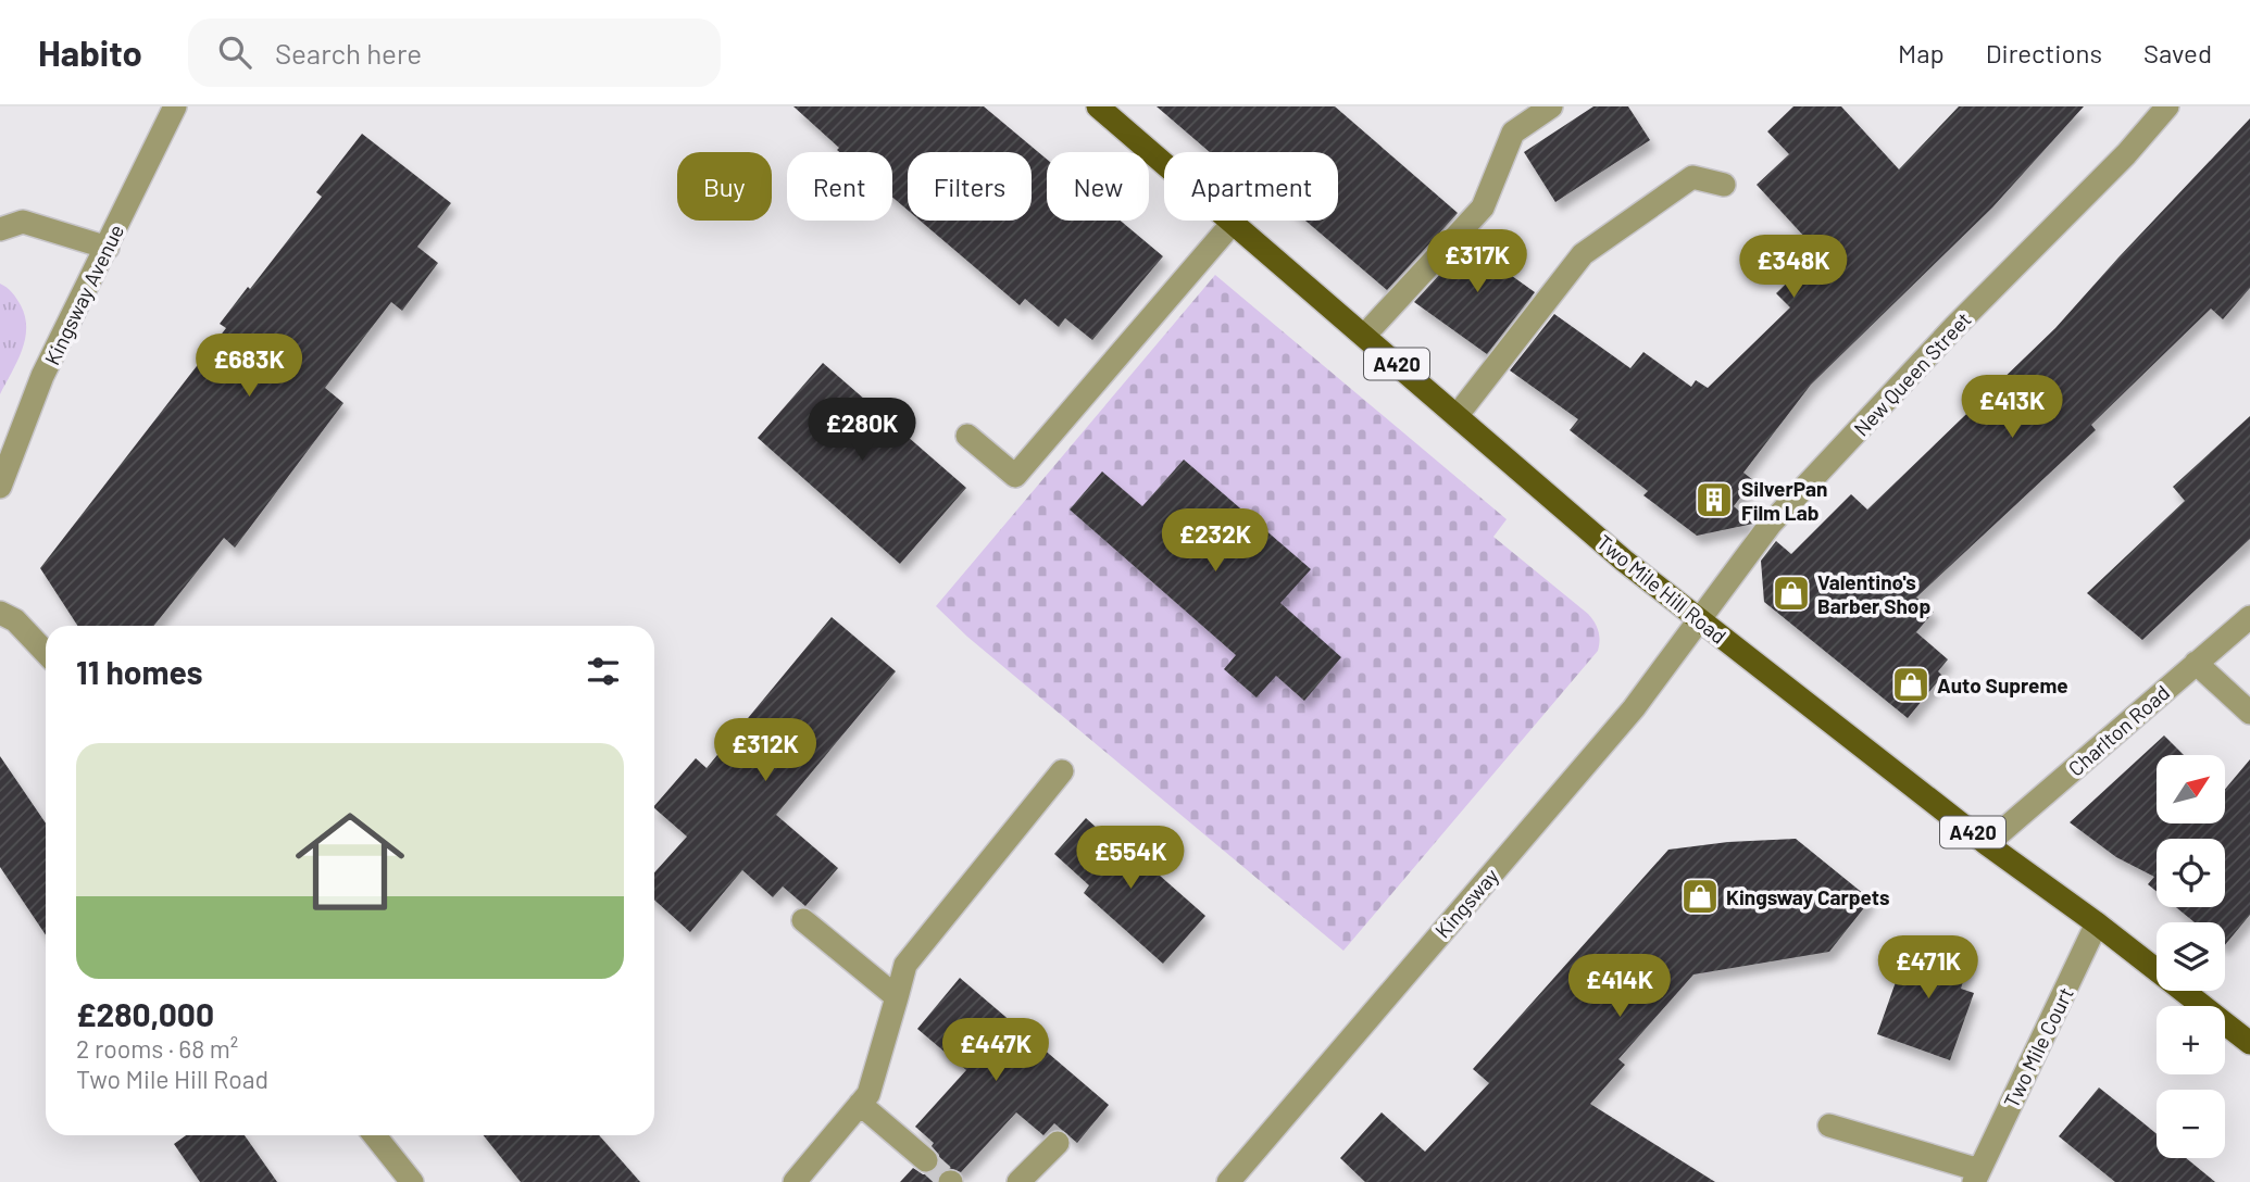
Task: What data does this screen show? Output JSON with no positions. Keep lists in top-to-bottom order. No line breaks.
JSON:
{"streets":{"main road":["A420","Two Mile Hill Road"],"street":["Kingsway Avenue","New Queen Street","Charlton Road","Kingsway","Two Mile Court"]},"crossings":[["New Queen Street","Two Mile Hill Road"],["New Queen Street","Kingsway"],["Two Mile Hill Road","Charlton Road"],["Two Mile Hill Road","Kingsway"],["Two Mile Hill Road","Two Mile Court"]],"places":{"building":["SilverPan Film Lab"],"shop":["Valentino's Barber Shop","Auto Supreme","Kingsway Carpets"]},"north":"top right","page":{"header":"Habito","search":"Search here","nav":["Map","Directions","Saved"],"chip":["Buy","Rent","Filters","New","Apartment"],"price":["£317K","£348K","£683K","£413K","£280K","£232K","£312K","£554K","£471K","£414K","£447K"],"heading":"11 homes","list":[{"name":"£280,000","note":"2 rooms · 68 m² · Two Mile Hill Road"}],"map_buttons":["+","−"]}}
